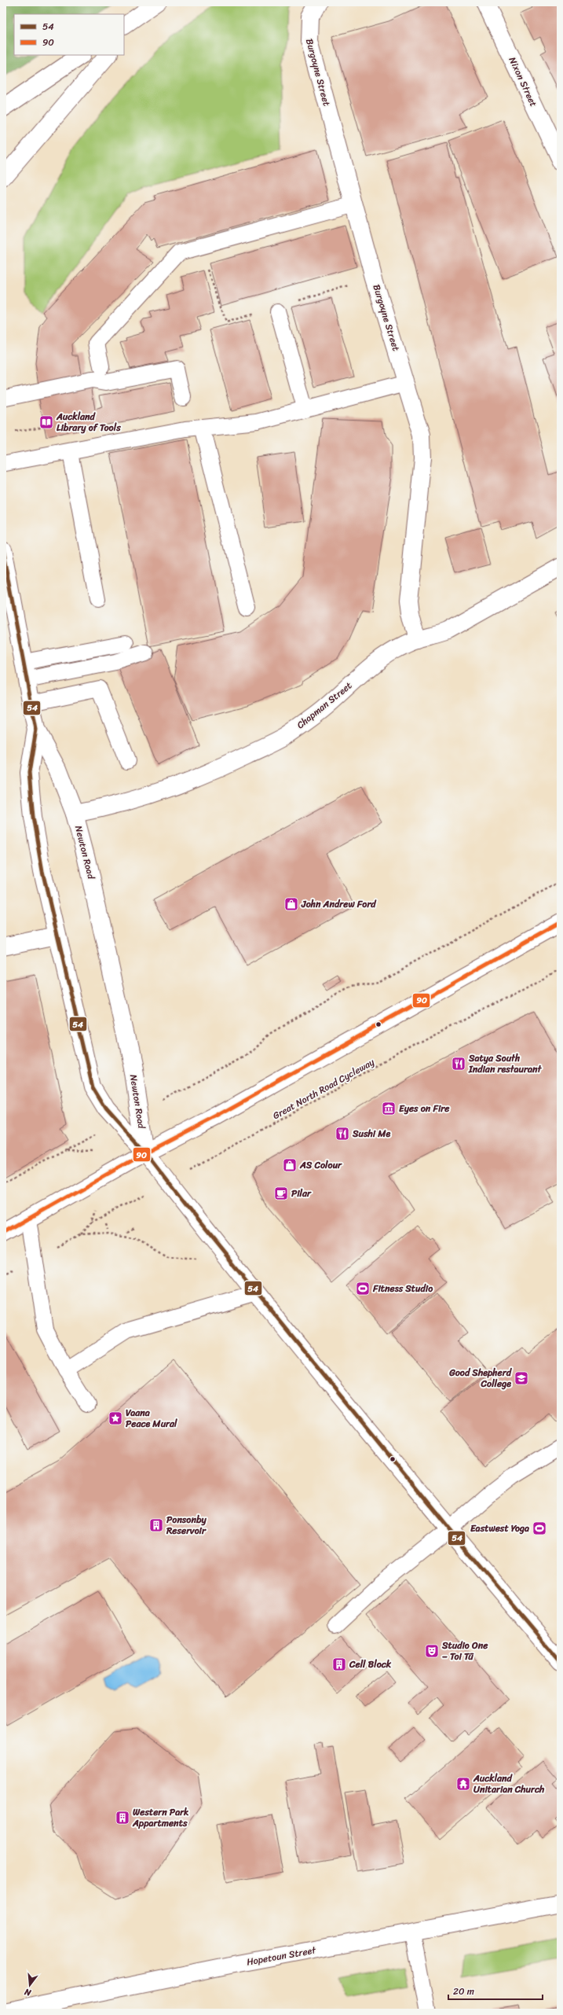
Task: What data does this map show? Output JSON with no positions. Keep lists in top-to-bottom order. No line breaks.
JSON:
{"streets":{"main road":["Burgoyne Street","Nixon Street","Chapman Street","Newton Road","Hopetoun Street"],"path":["Great North Road Cycleway"]},"crossings":[["Burgoyne Street","Chapman Street"],["Chapman Street","Newton Road"]],"places":{"library":["Auckland Library of Tools"],"shop":["John Andrew Ford","AS Colour"],"restaurant":["Satya South Indian restaurant","Sushi Me"],"museum":["Eyes on Fire"],"cafe":["Pilar"],"sports":["Fitness Studio","Eastwest Yoga"],"school or university":["Good Shepherd College"],"place":["Vaana Peace Mural"],"building":["Ponsonby Reservoir","Cell Block","Western Park Appartments"],"theatre":["Studio One – Toi Tū"],"temple":["Auckland Unitarian Church"]},"lines":["transit line 54","transit line 90"],"legend":["54","90"],"scale_bar":"20 m","north":"bottom"}
